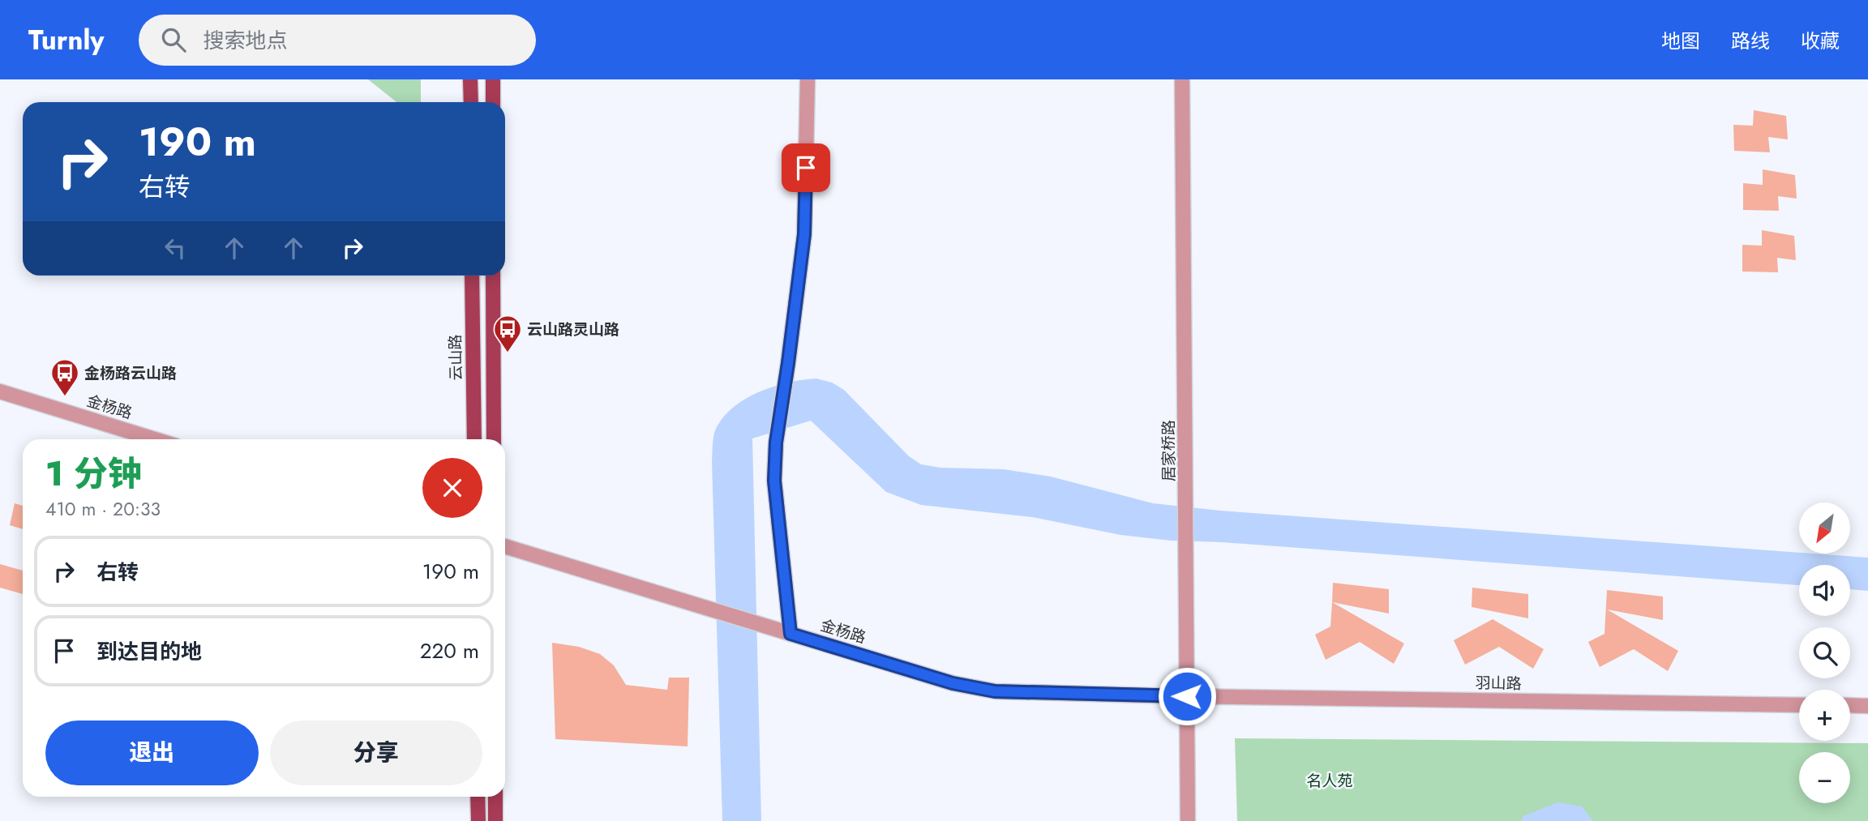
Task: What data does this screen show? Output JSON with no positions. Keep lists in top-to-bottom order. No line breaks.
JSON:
{"streets":{"main road":["云山路"],"street":["金杨路","居家桥路","羽山路"]},"crossings":[["金杨路","居家桥路"],["金杨路","羽山路"],["居家桥路","羽山路"]],"parks":["名人苑"],"places":{"bus stop":["云山路灵山路","金杨路云山路"]},"north":"bottom left","page":{"header":"Turnly","search":"搜索地点","nav":["地图","路线","收藏"],"turn":["190 m","右转"],"heading":["1 分钟","410 m · 20:33"],"map_buttons":["+","−"],"list":[{"name":"右转","value":"190 m"},{"name":"到达目的地","value":"220 m"}],"buttons":["退出","分享"]}}
